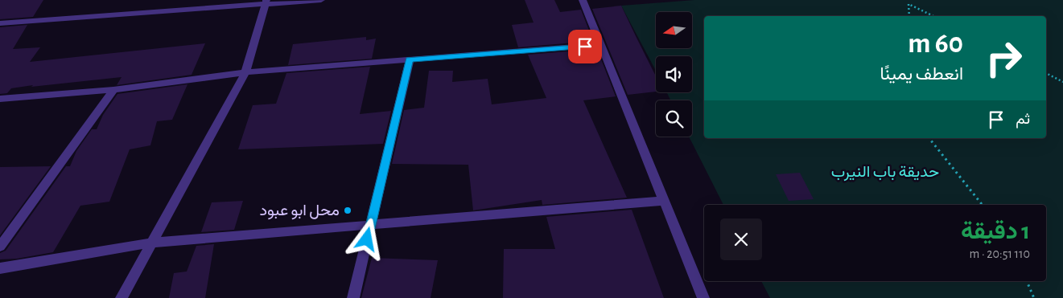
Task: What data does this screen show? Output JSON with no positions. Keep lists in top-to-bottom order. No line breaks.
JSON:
{"parks":["حديقة باب النيرب"],"places":["محل ابو عبود"],"north":"left","page":{"turn":["60 m","انعطف يمينًا"],"then":"ثم","heading":["1 دقيقة","110 m · 20:51"]}}
